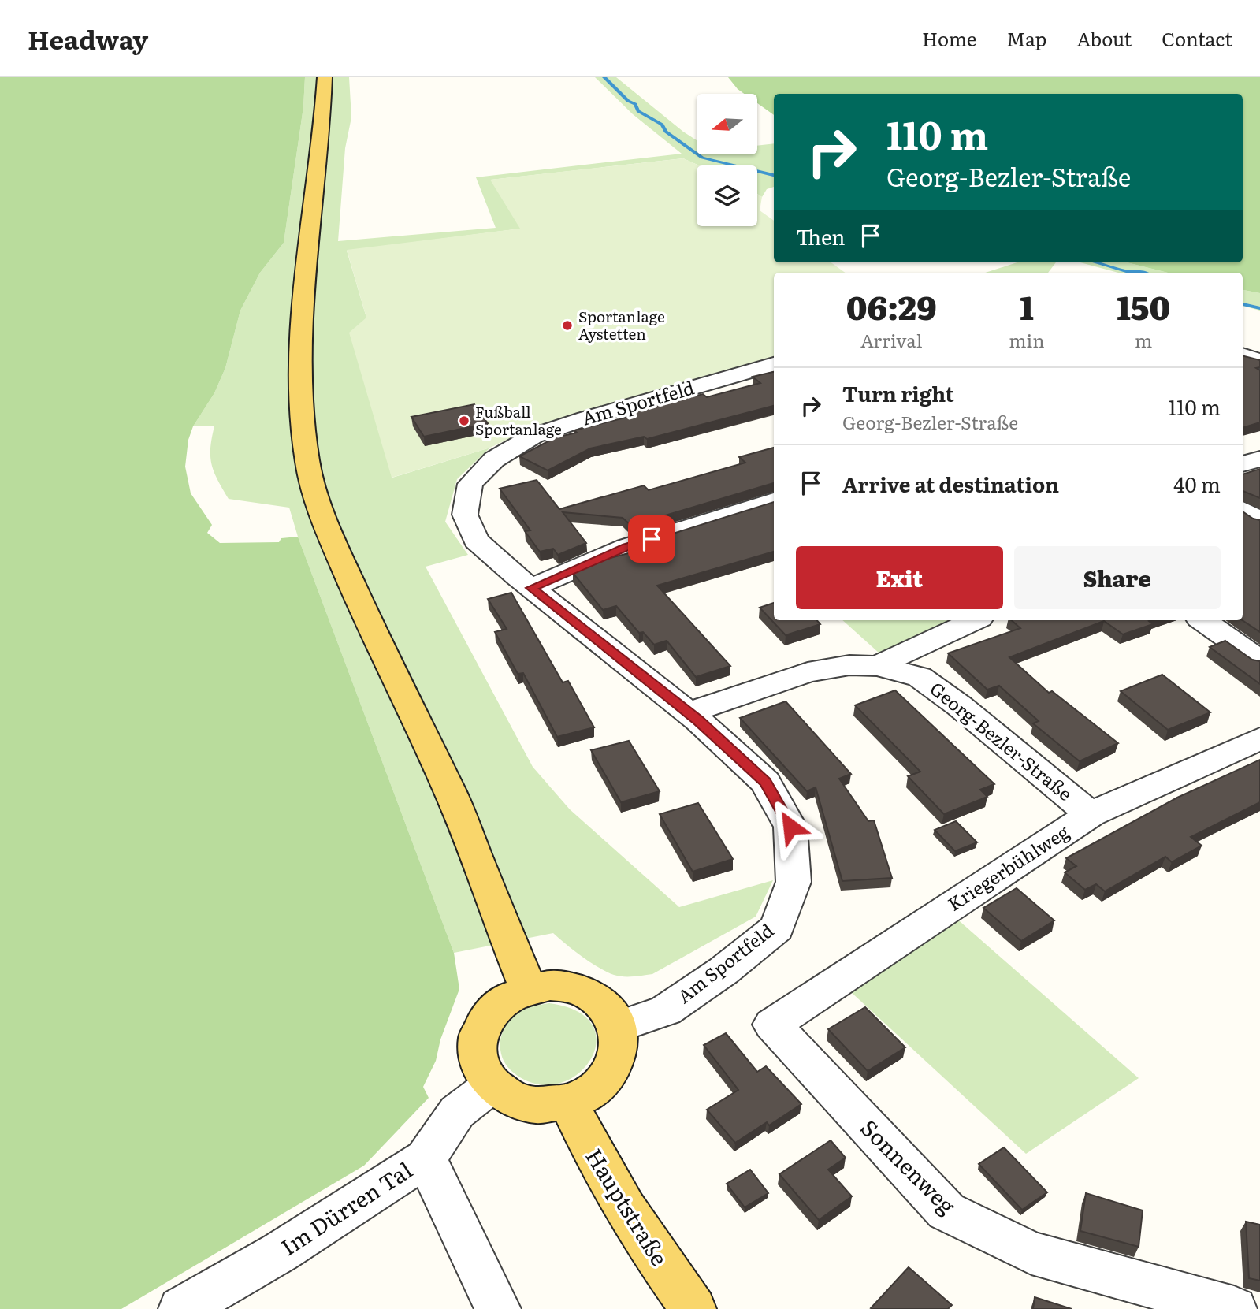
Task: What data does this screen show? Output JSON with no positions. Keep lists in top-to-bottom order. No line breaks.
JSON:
{"streets":{"main road":["Hauptstraße"],"street":["Am Sportfeld","Georg-Bezler-Straße","Kriegerbühlweg","Sonnenweg","Im Dürren Tal"]},"crossings":[["Am Sportfeld","Georg-Bezler-Straße"],["Am Sportfeld","Hauptstraße"],["Am Sportfeld","Im Dürren Tal"],["Georg-Bezler-Straße","Kriegerbühlweg"],["Kriegerbühlweg","Sonnenweg"],["Hauptstraße","Im Dürren Tal"]],"places":["Sportanlage Aystetten","Fußball Sportanlage"],"north":"left","page":{"header":"Headway","nav":["Home","Map","About","Contact"],"turn":["110 m","Georg-Bezler-Straße"],"then":"Then","eta":["06:29","Arrival","1","min","150","m"],"list":[{"name":"Turn right","note":"Georg-Bezler-Straße","value":"110 m"},{"name":"Arrive at destination","value":"40 m"}],"buttons":["Exit","Share"]}}
